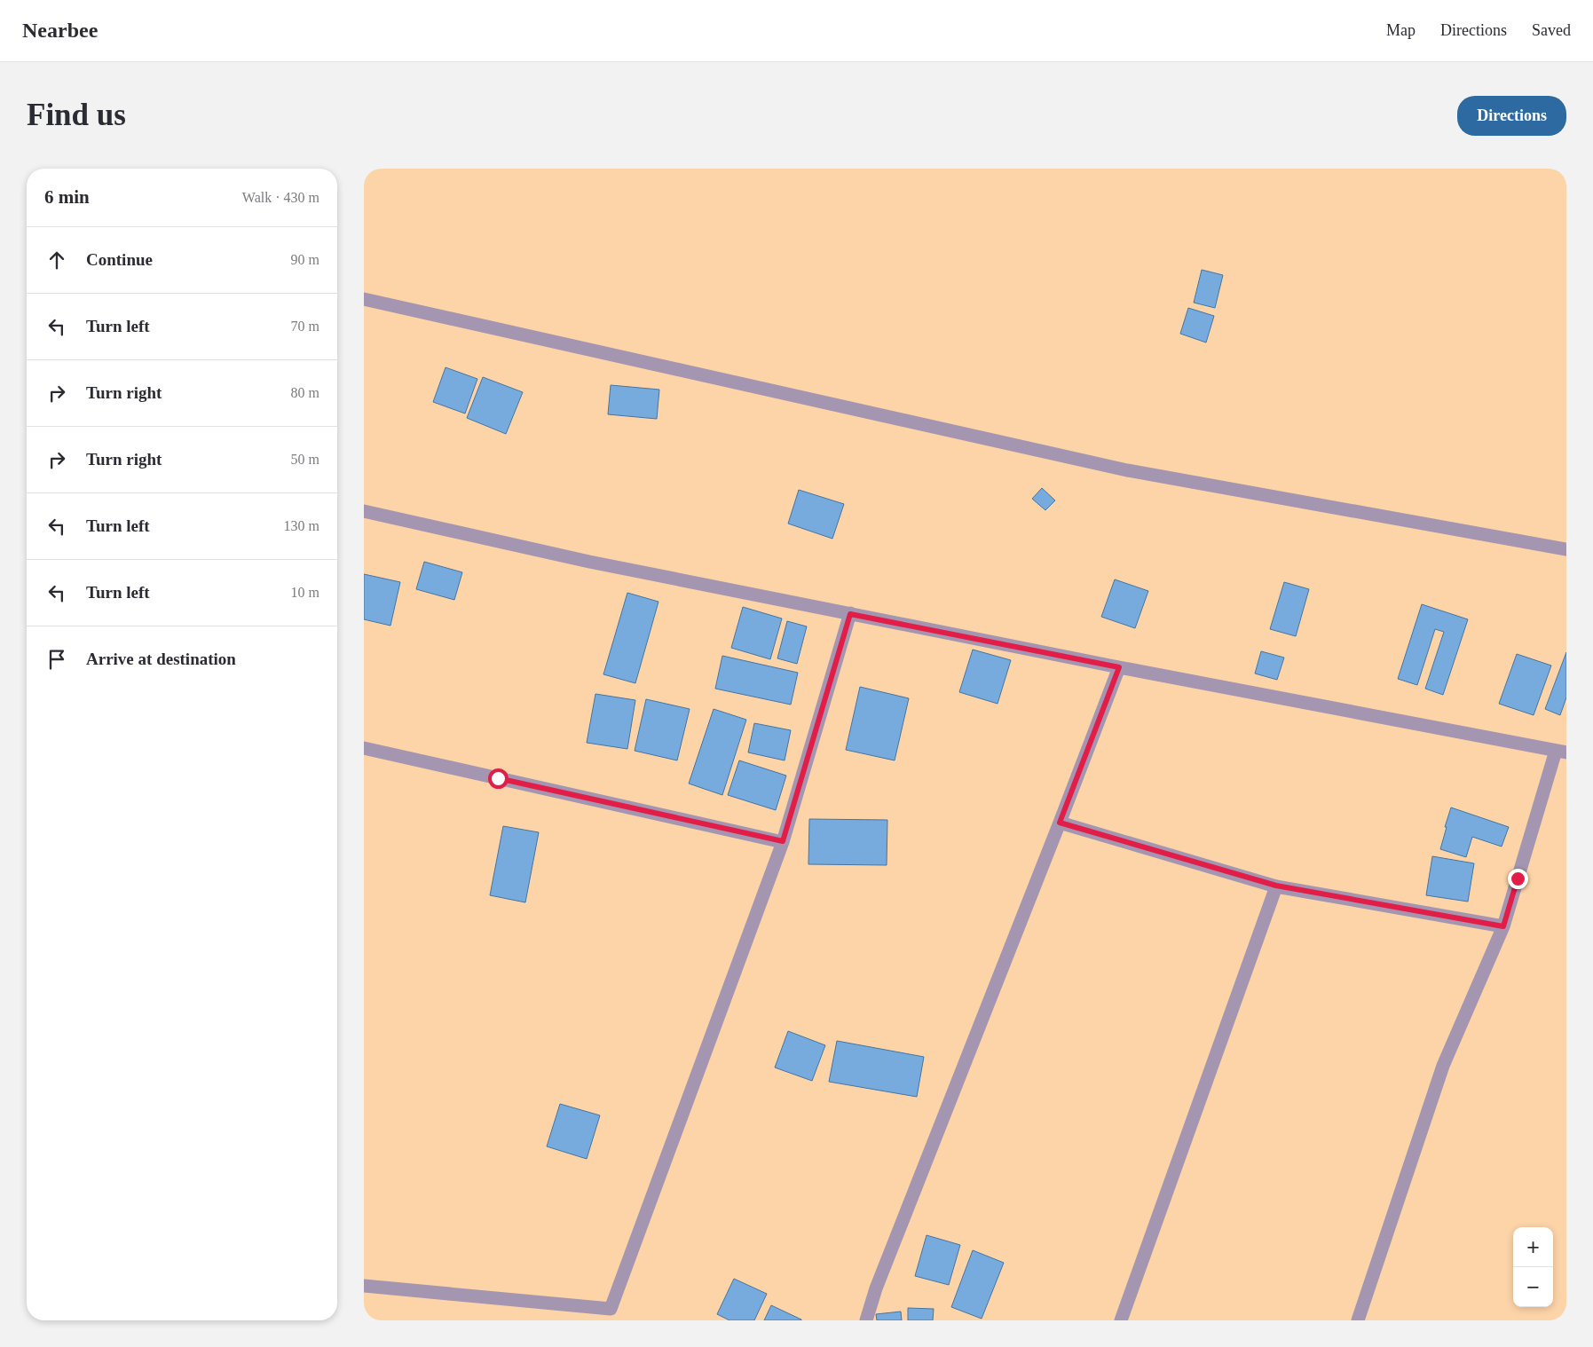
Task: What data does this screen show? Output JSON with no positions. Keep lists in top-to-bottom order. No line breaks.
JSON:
{"page":{"header":"Nearbee","nav":["Map","Directions","Saved"],"buttons":"Directions","title":"Find us","heading":["6 min","Walk · 430 m"],"list":[["Continue","90 m"],["Turn left","70 m"],["Turn right","80 m"],["Turn right","50 m"],["Turn left","130 m"],["Turn left","10 m"],"Arrive at destination"],"map_buttons":["+","−"]}}
